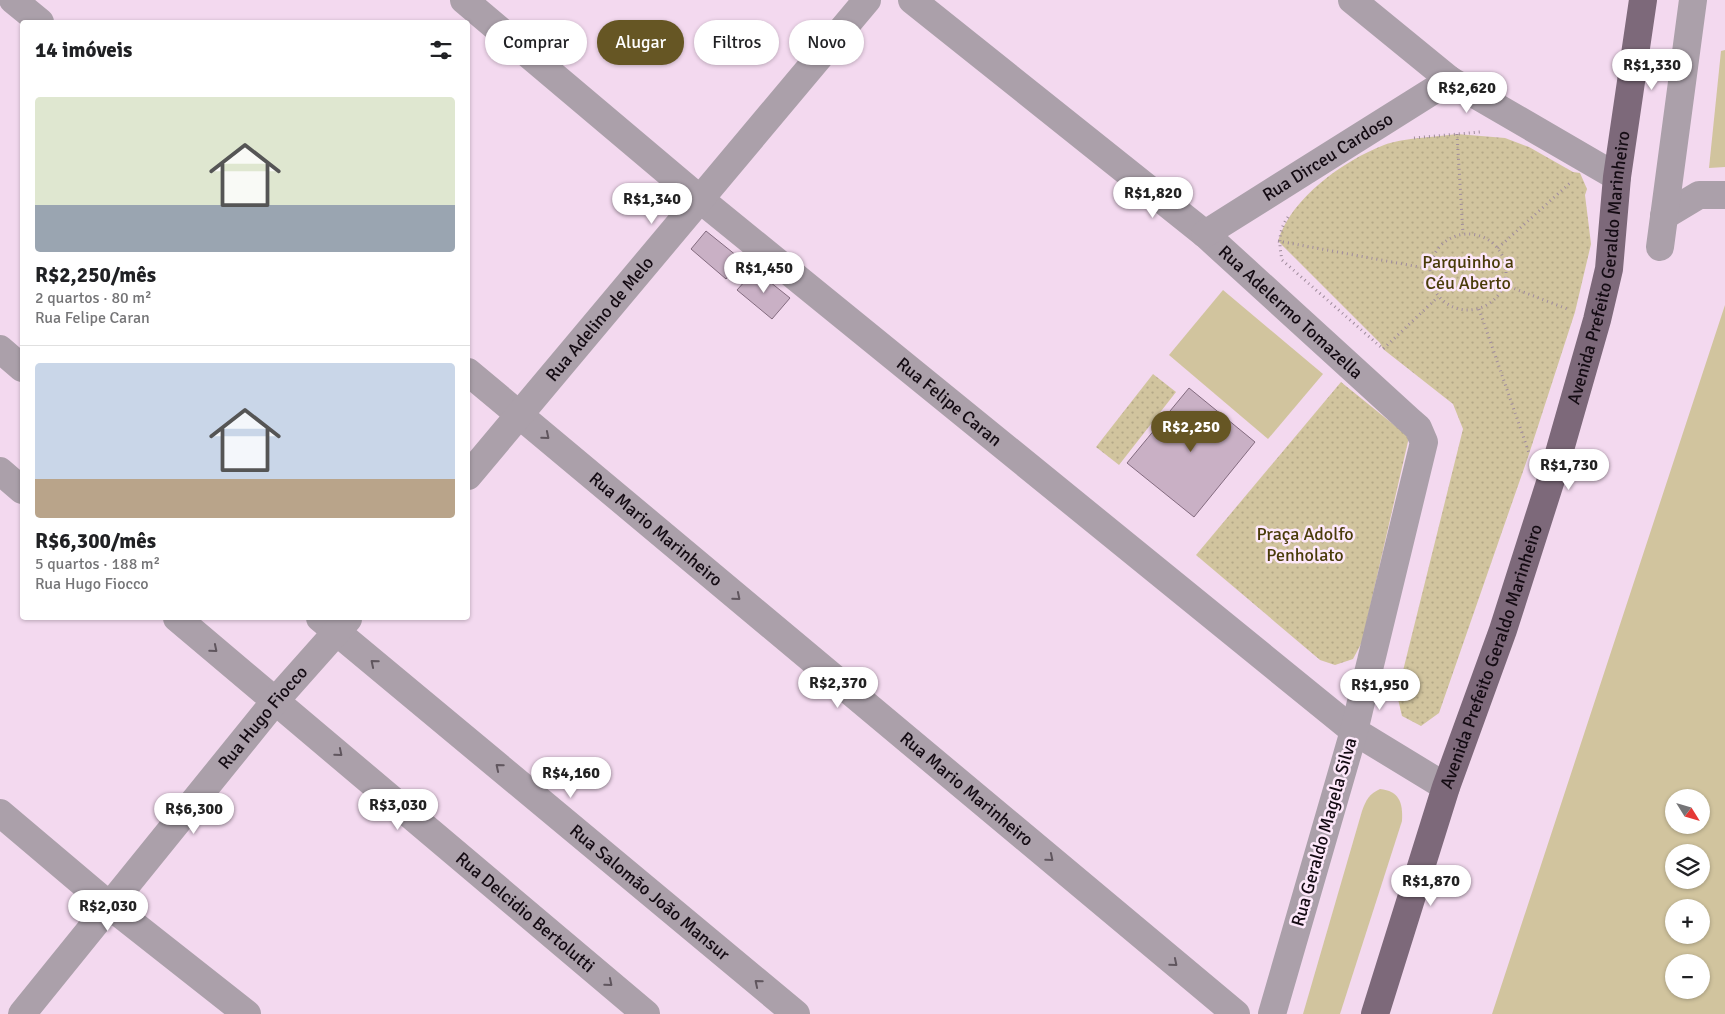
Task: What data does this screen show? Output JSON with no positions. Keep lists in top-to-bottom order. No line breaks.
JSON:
{"streets":{"main road":["Avenida Prefeito Geraldo Marinheiro"],"street":["Rua Dirceu Cardoso","Rua Adelermo Tomazella","Rua Adelino de Melo","Rua Felipe Caran","Rua Mario Marinheiro","Rua Hugo Fiocco","Rua Geraldo Magela Silva","Rua Salomão João Mansur","Rua Delcidio Bertolutti"]},"crossings":[["Rua Dirceu Cardoso","Rua Adelermo Tomazella"],["Avenida Prefeito Geraldo Marinheiro","Rua Felipe Caran"],["Rua Adelermo Tomazella","Rua Geraldo Magela Silva"],["Rua Adelino de Melo","Rua Felipe Caran"],["Rua Adelino de Melo","Rua Mario Marinheiro"],["Rua Felipe Caran","Rua Geraldo Magela Silva"],["Rua Hugo Fiocco","Rua Salomão João Mansur"],["Rua Hugo Fiocco","Rua Delcidio Bertolutti"]],"one_way":["Rua Mario Marinheiro","Rua Salomão João Mansur","Rua Delcidio Bertolutti"],"parks":["Parquinho a Céu Aberto","Praça Adolfo Penholato"],"north":"bottom right","page":{"chip":["Comprar","Alugar","Filtros","Novo"],"heading":"14 imóveis","price":["R$1,330","R$2,620","R$1,820","R$1,340","R$1,450","R$2,250","R$1,730","R$2,370","R$1,950","R$4,160","R$3,030","R$6,300","R$1,870","R$2,030"],"list":[{"name":"R$2,250/mês","note":"2 quartos · 80 m² · Rua Felipe Caran"},{"name":"R$6,300/mês","note":"5 quartos · 188 m² · Rua Hugo Fiocco"}],"map_buttons":["+","−"]}}
